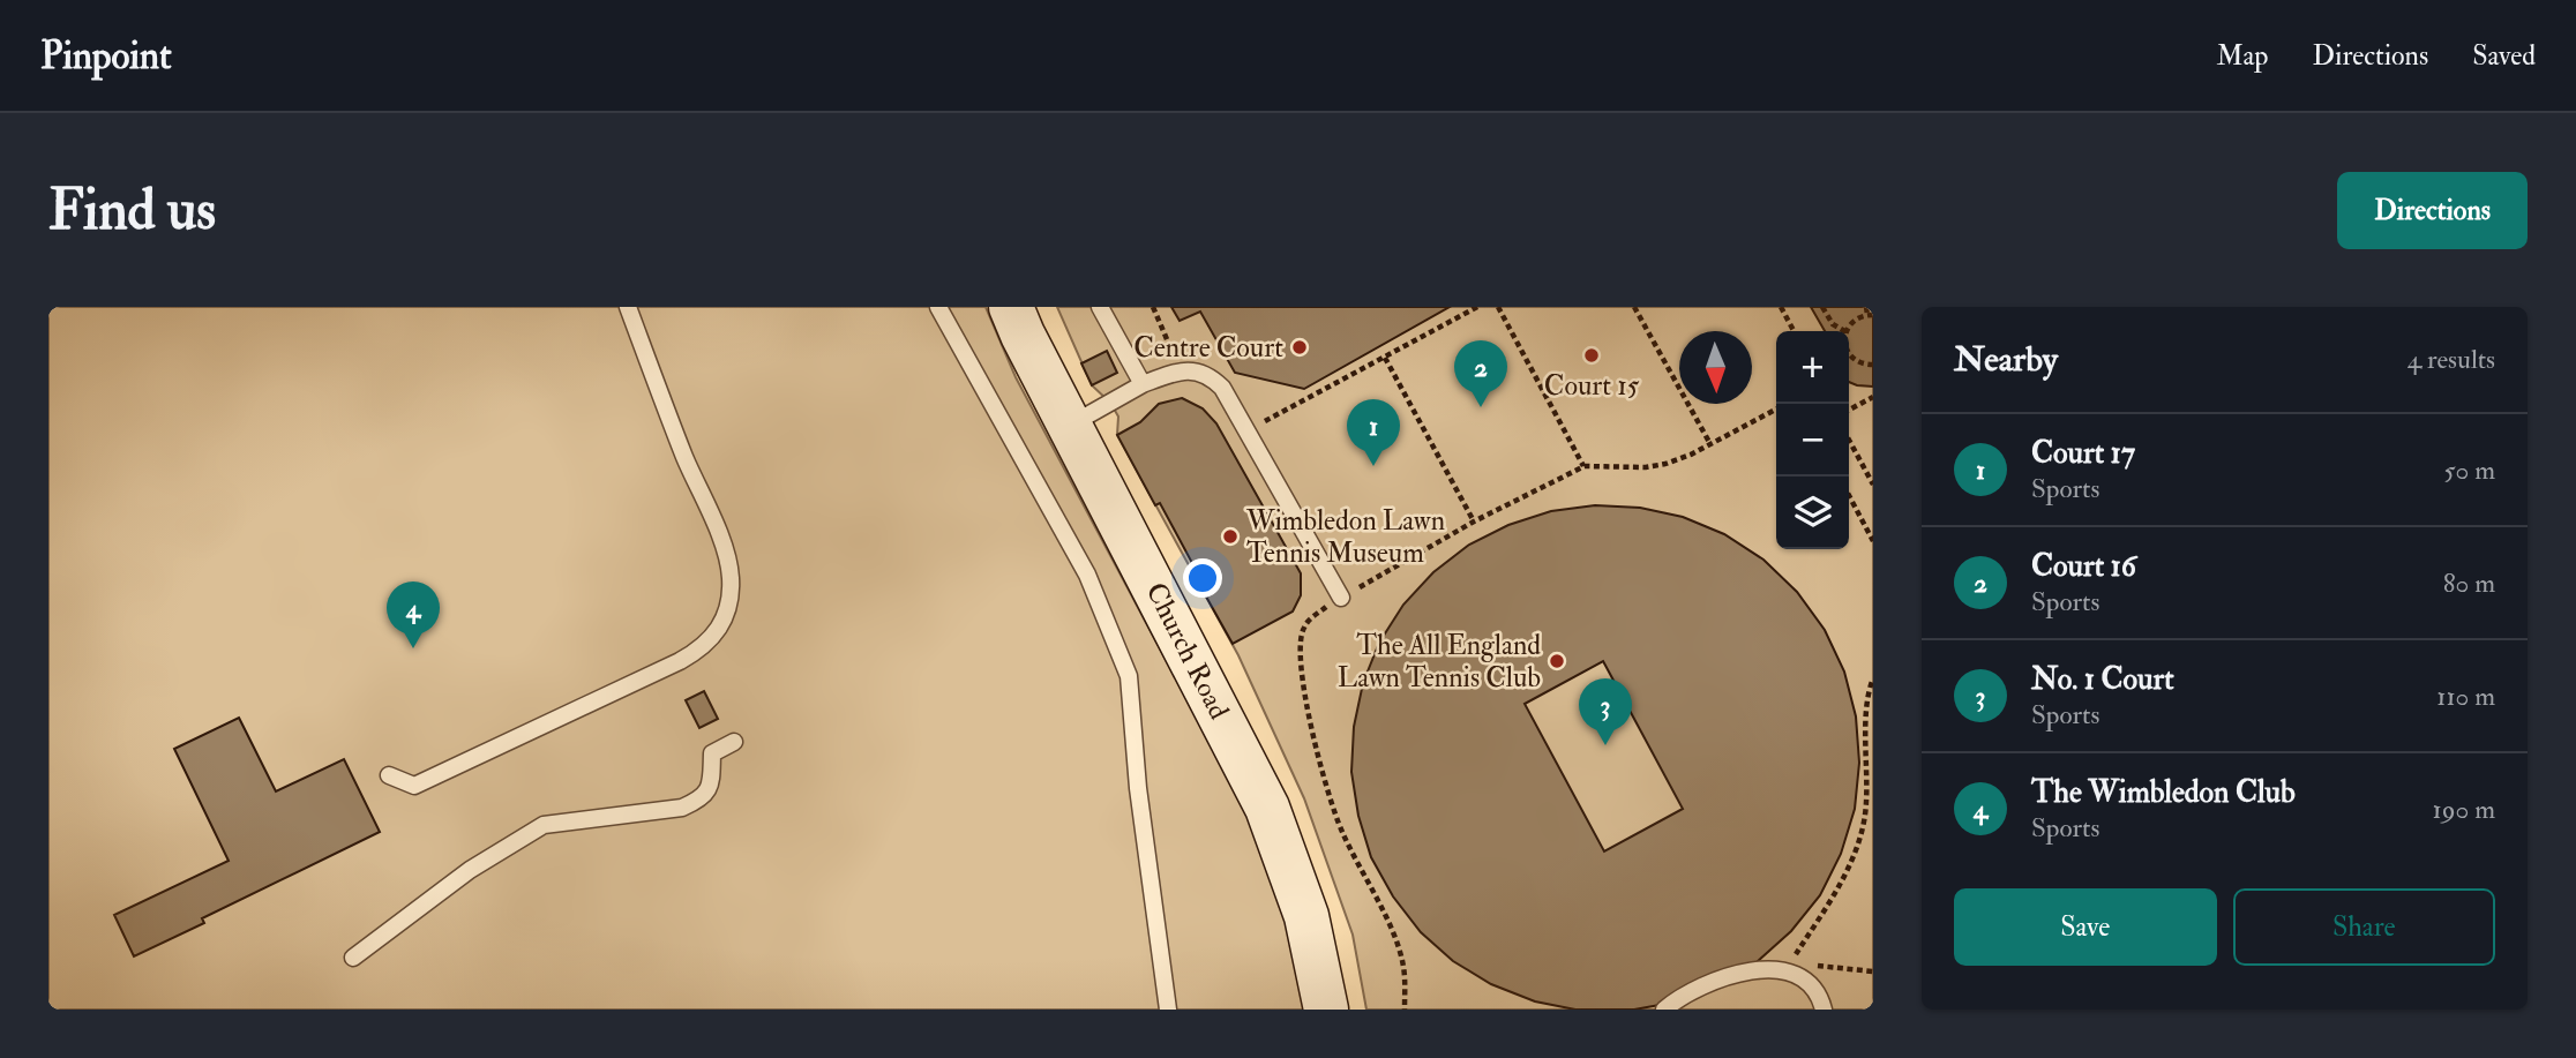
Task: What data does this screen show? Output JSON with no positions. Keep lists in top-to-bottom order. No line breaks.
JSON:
{"streets":{"street":["Church Road"]},"places":["Centre Court","Court 15","Wimbledon Lawn Tennis Museum","The All England Lawn Tennis Club"],"north":"bottom","page":{"header":"Pinpoint","nav":["Map","Directions","Saved"],"buttons":["Directions",["Save","Share"]],"title":"Find us","heading":["Nearby","4 results"],"map_buttons":["+","−"],"pins":["2","1","4","3"],"list":[{"mark":"1","name":"Court 17","note":"Sports","value":"50 m"},{"mark":"2","name":"Court 16","note":"Sports","value":"80 m"},{"mark":"3","name":"No. 1 Court","note":"Sports","value":"110 m"},{"mark":"4","name":"The Wimbledon Club","note":"Sports","value":"190 m"}]}}
